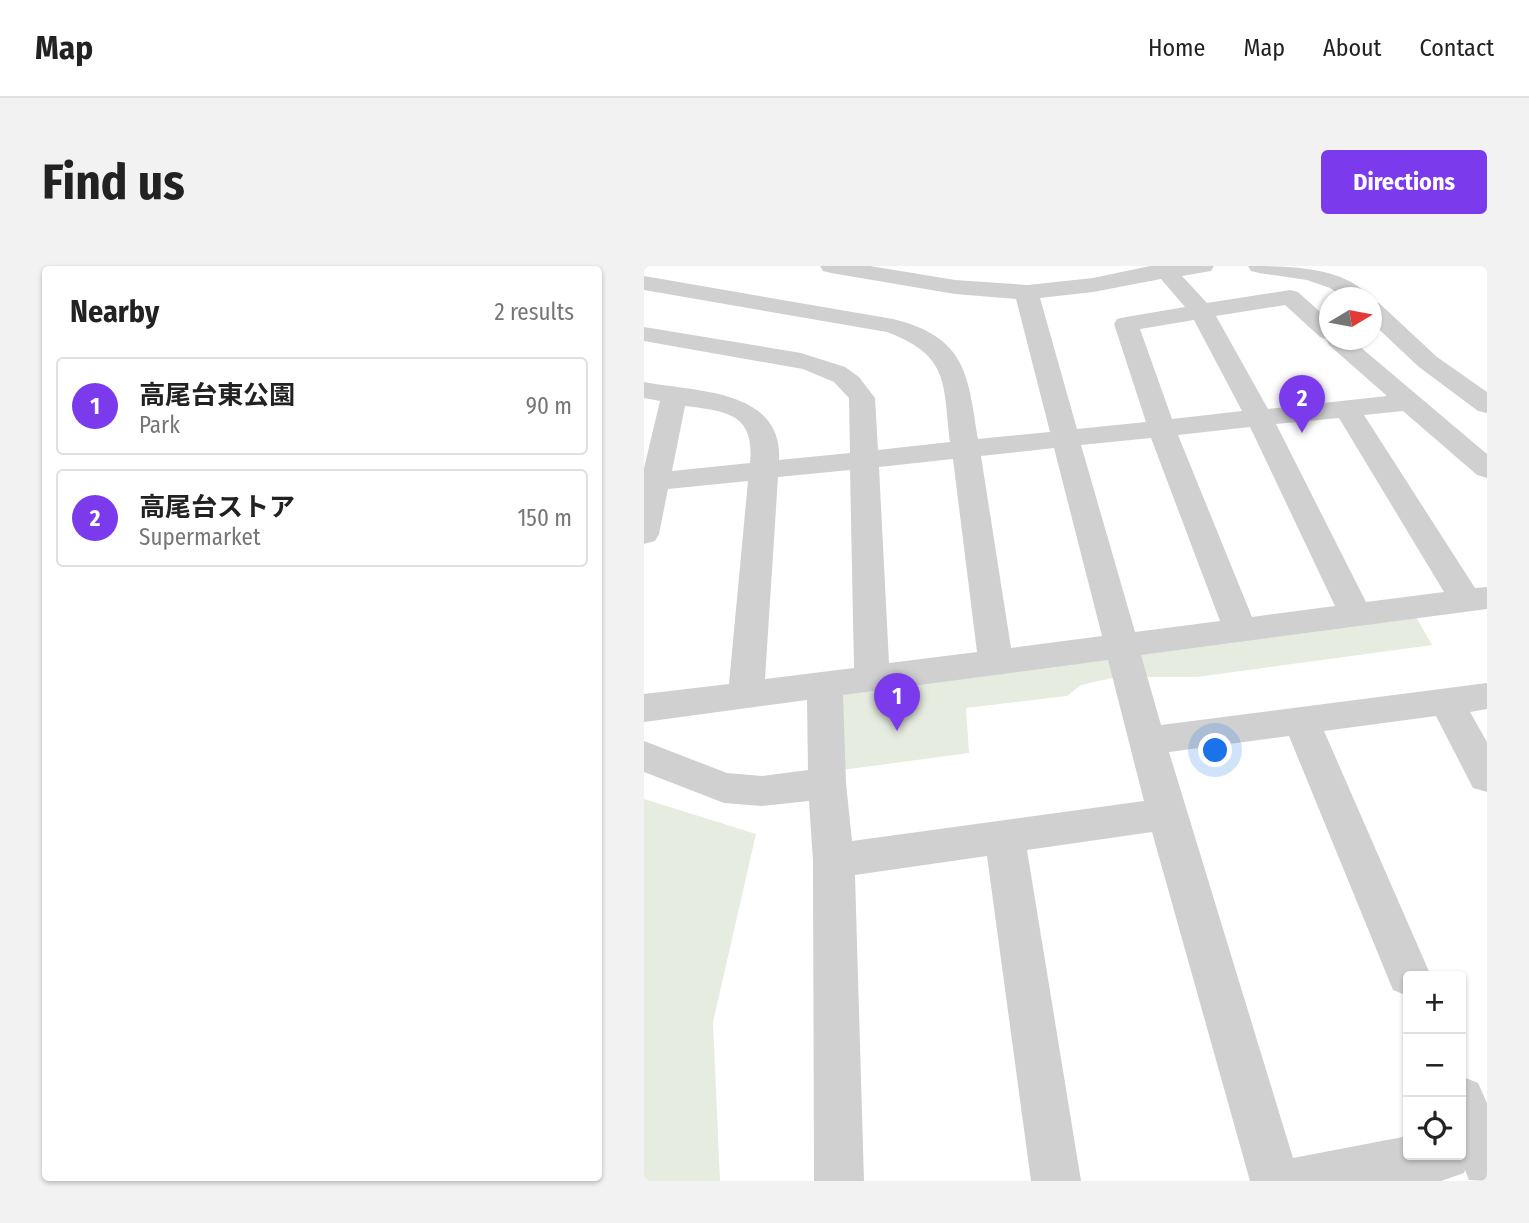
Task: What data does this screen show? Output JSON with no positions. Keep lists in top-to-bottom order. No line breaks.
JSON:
{"north":"right","page":{"header":"Map","nav":["Home","Map","About","Contact"],"buttons":"Directions","title":"Find us","heading":["Nearby","2 results"],"list":[{"mark":"1","name":"高尾台東公園","note":"Park","value":"90 m"},{"mark":"2","name":"高尾台ストア","note":"Supermarket","value":"150 m"}],"pins":["2","1"],"map_buttons":["+","−"]}}
